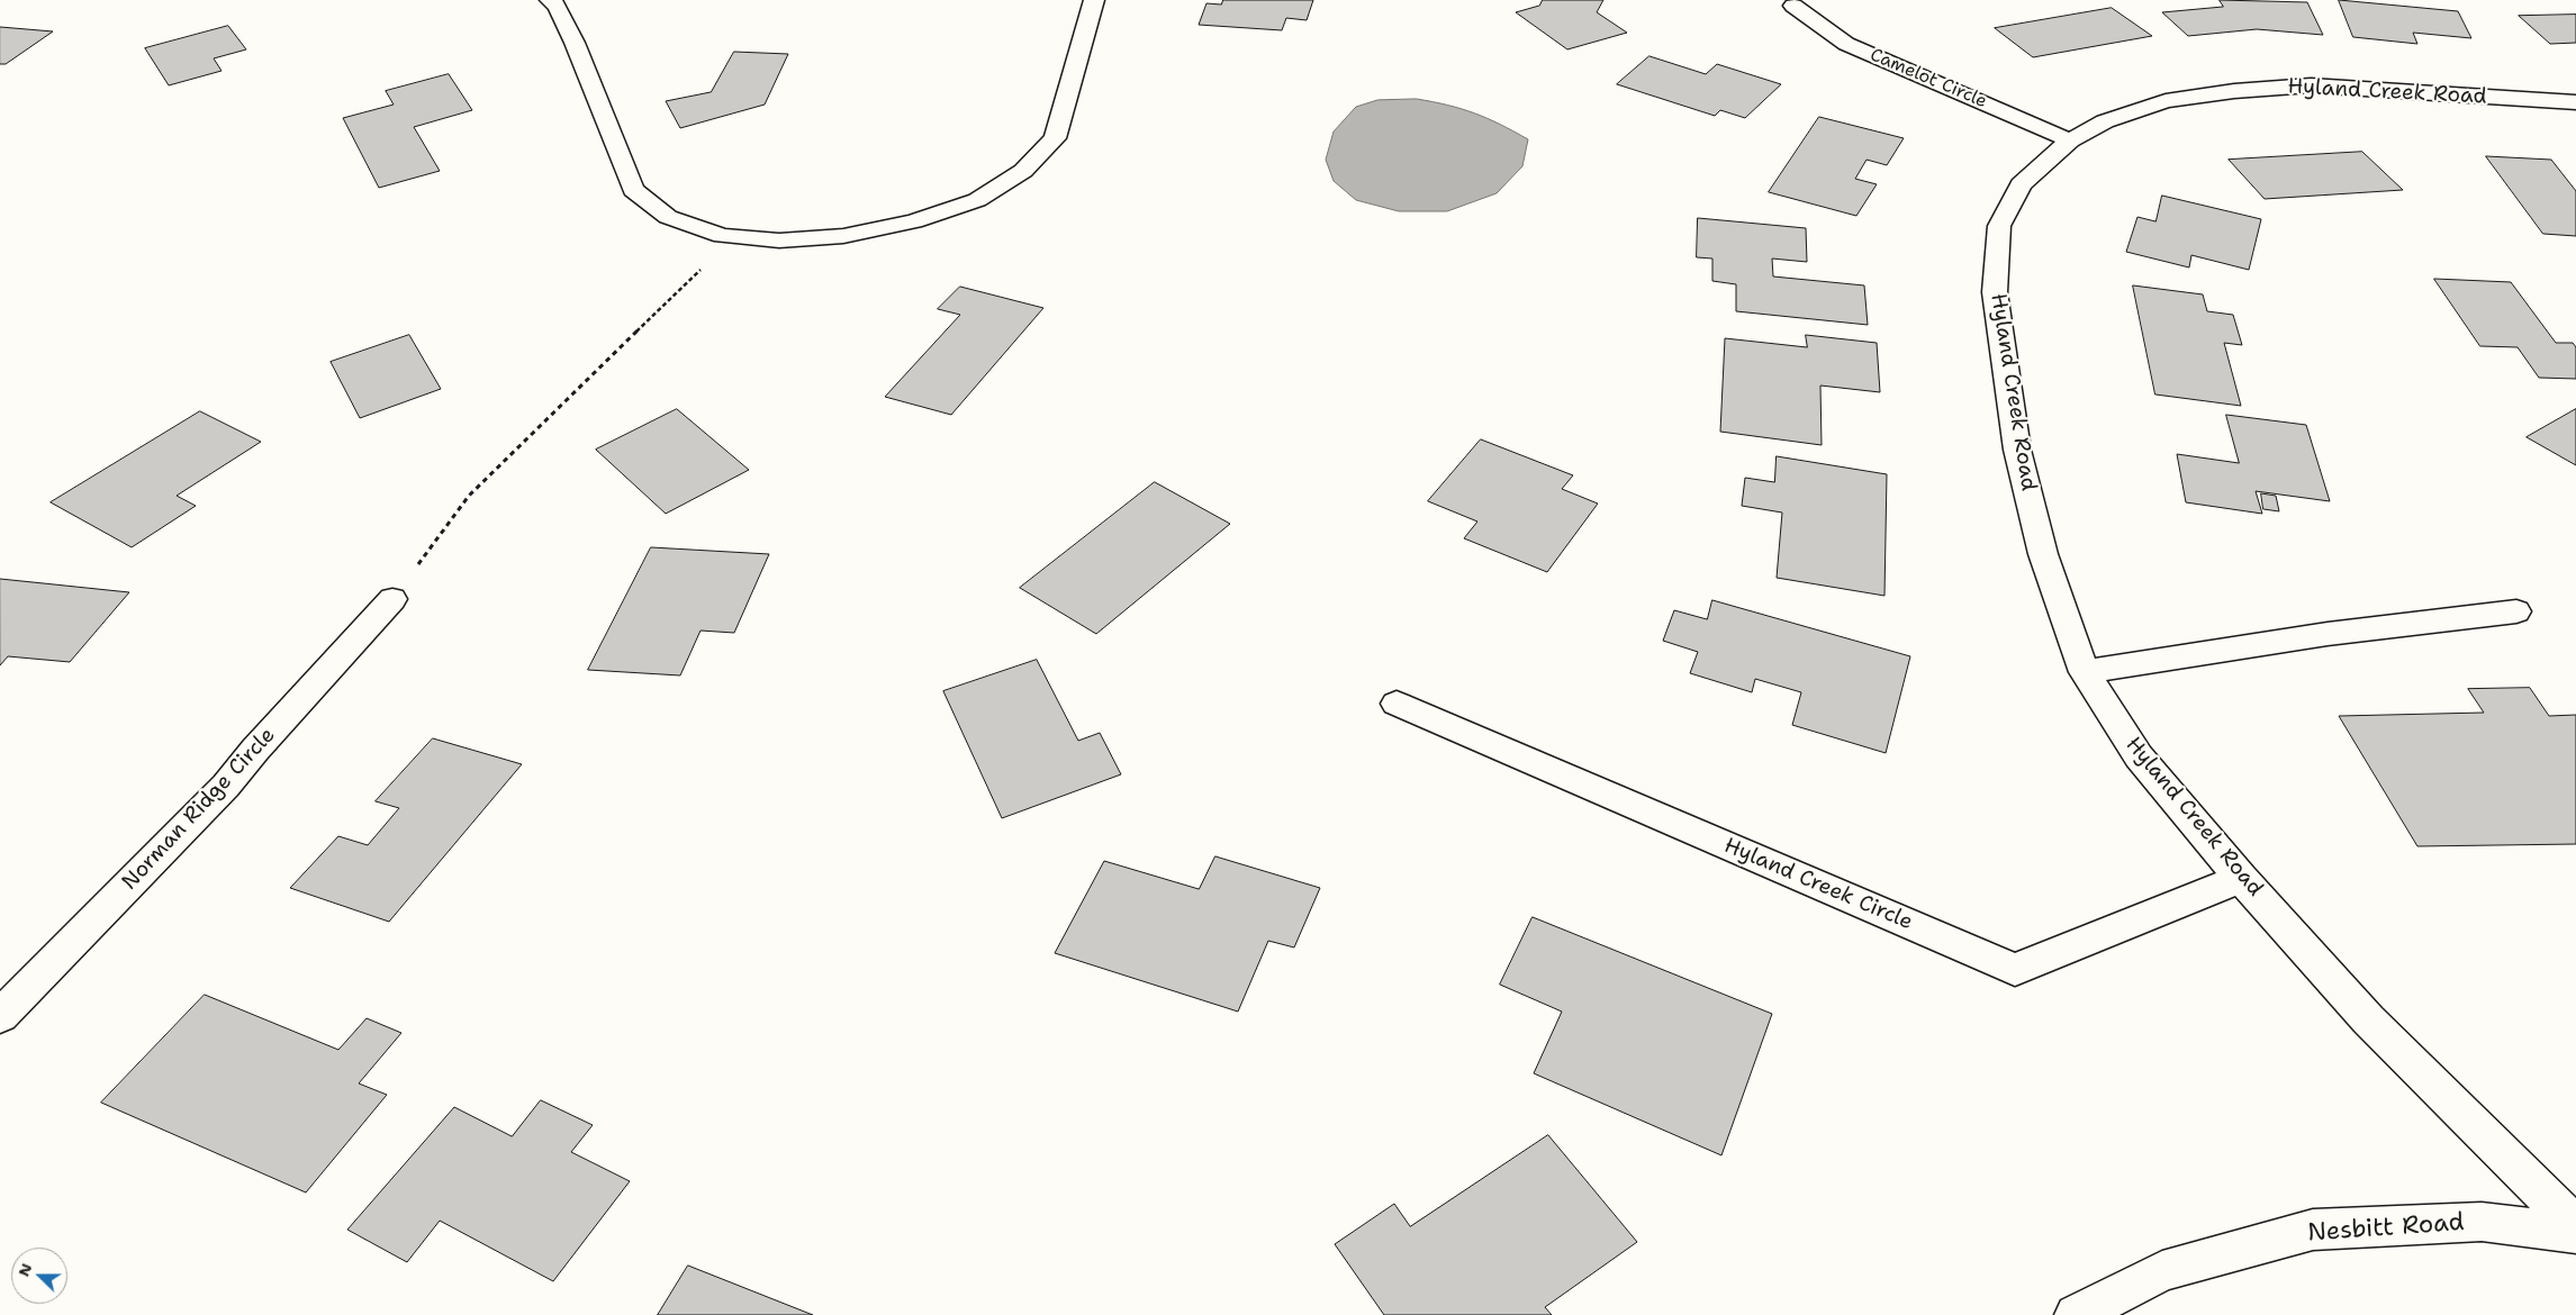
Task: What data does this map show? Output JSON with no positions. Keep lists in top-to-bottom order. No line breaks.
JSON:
{"streets":{"street":["Camelot Circle","Hyland Creek Road","Norman Ridge Circle","Hyland Creek Circle","Nesbitt Road"]},"crossings":[["Camelot Circle","Hyland Creek Road"],["Hyland Creek Road","Hyland Creek Circle"]],"north":"left"}
